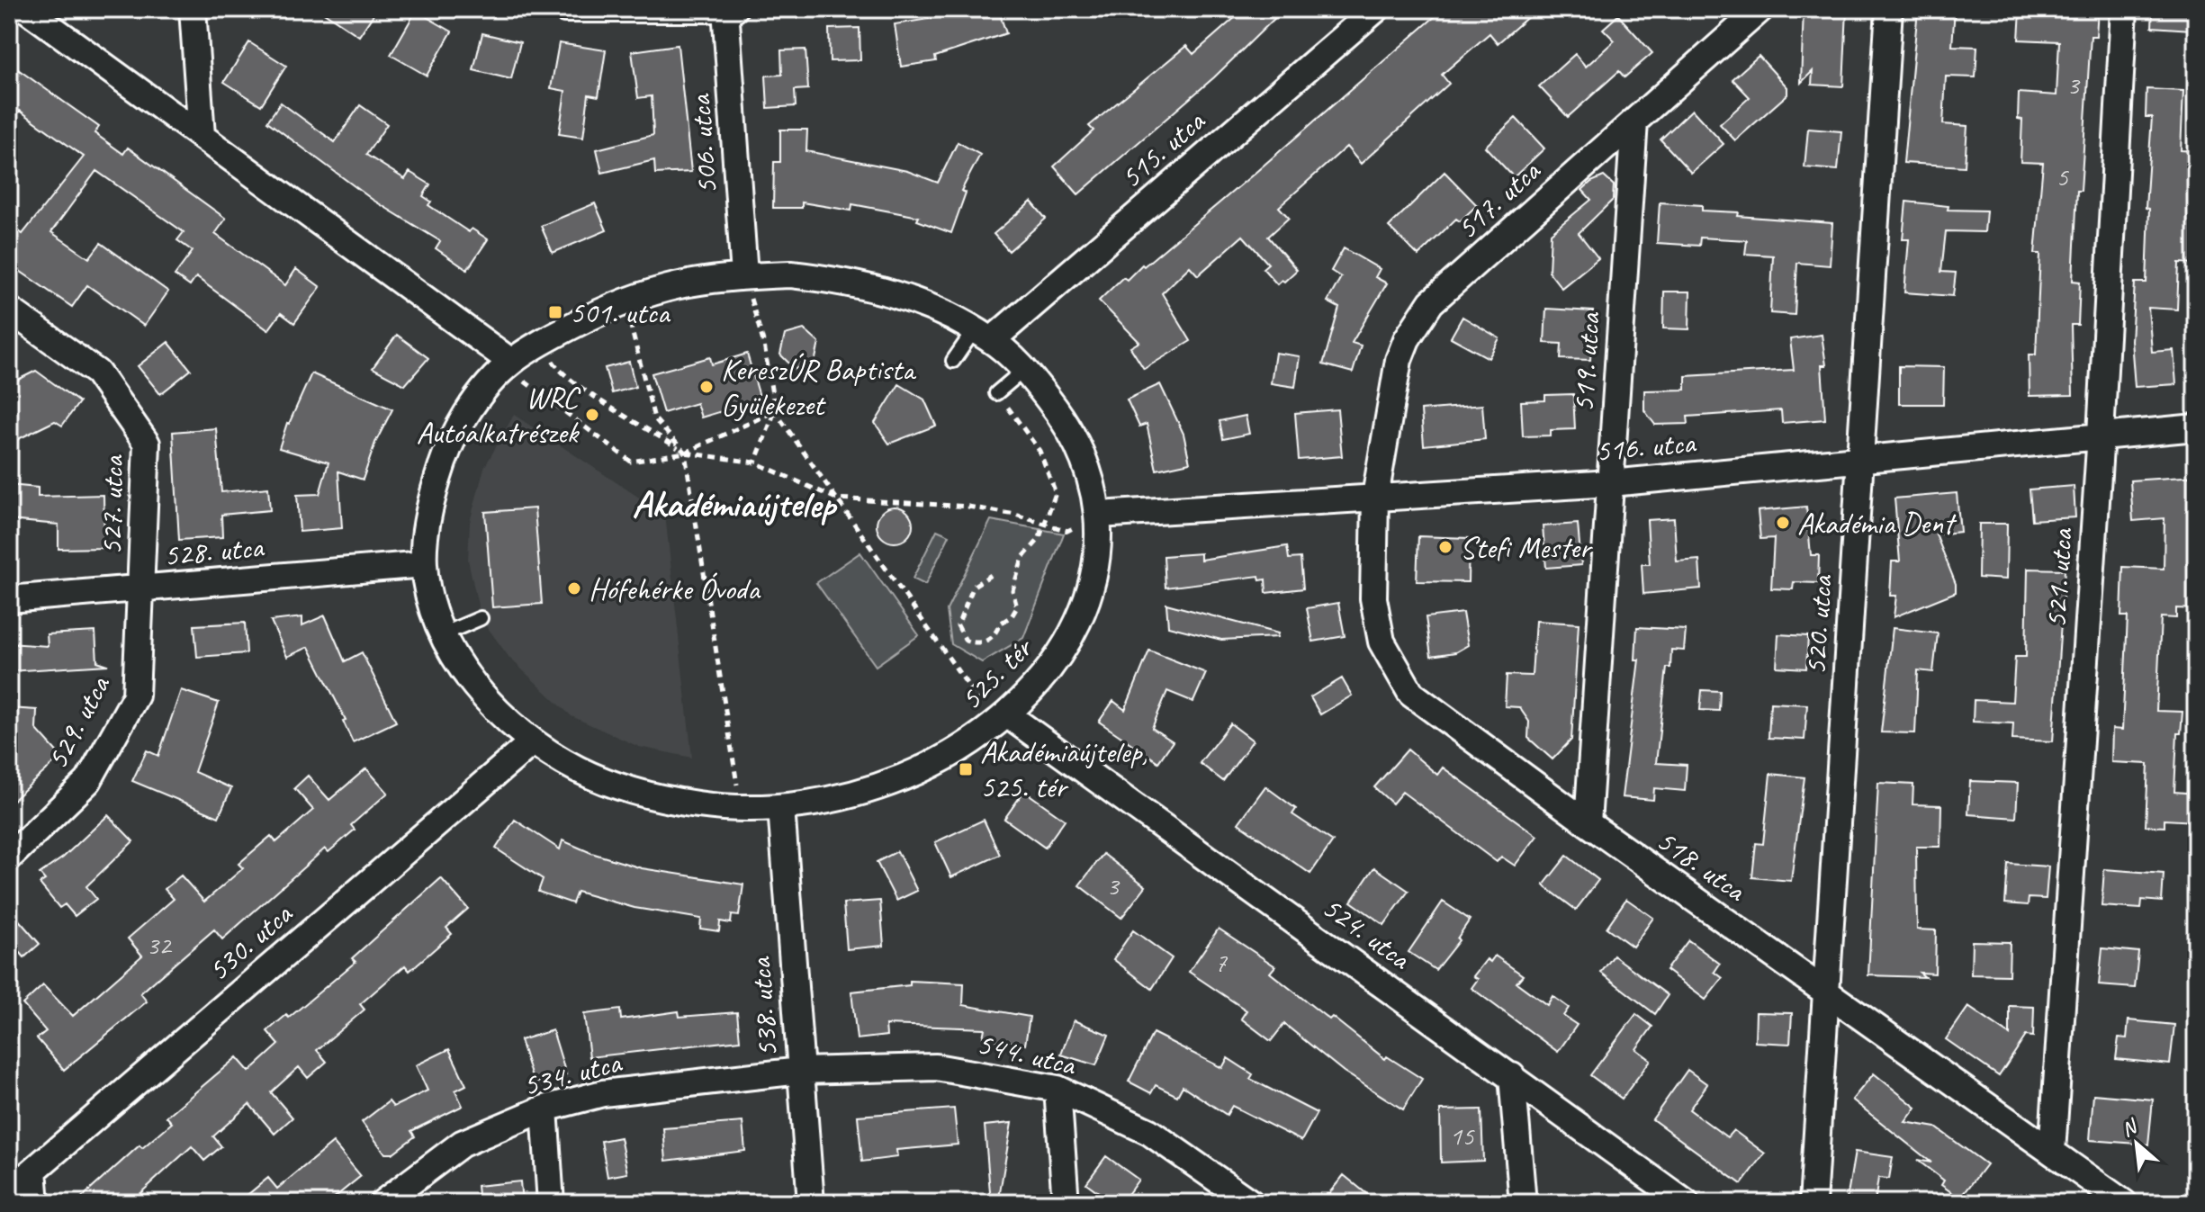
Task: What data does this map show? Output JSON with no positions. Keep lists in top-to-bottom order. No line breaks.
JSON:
{"streets":{"street":["506. utca","515. utca","517. utca","519. utca","516. utca","527. utca","528. utca","521. utca","520. utca","525. tér","529. utca","518. utca","524. utca","530. utca","538. utca","544. utca","534. utca"]},"crossings":[["506. utca","525. tér"],["515. utca","525. tér"],["517. utca","519. utca"],["517. utca","516. utca"],["517. utca","518. utca"],["519. utca","516. utca"],["519. utca","518. utca"],["516. utca","521. utca"],["516. utca","520. utca"],["516. utca","525. tér"],["516. utca","518. utca"],["527. utca","528. utca"],["527. utca","529. utca"],["528. utca","525. tér"],["528. utca","529. utca"],["521. utca","518. utca"],["520. utca","518. utca"],["525. tér","524. utca"],["525. tér","530. utca"],["525. tér","538. utca"],["538. utca","544. utca"],["538. utca","534. utca"],["544. utca","534. utca"]],"districts":["Akadémiaújtelep"],"places":{"transit":["501. utca","Akadémiaújtelep, 525. tér"],"other":["KereszÚR Baptista Gyülekezet","WRC Autóalkatrészek","Akadémia Dent","Stefi Mester","Hófehérke Óvoda"]},"house_numbers":["3","5","3","32","7","15"],"north":"top left"}
